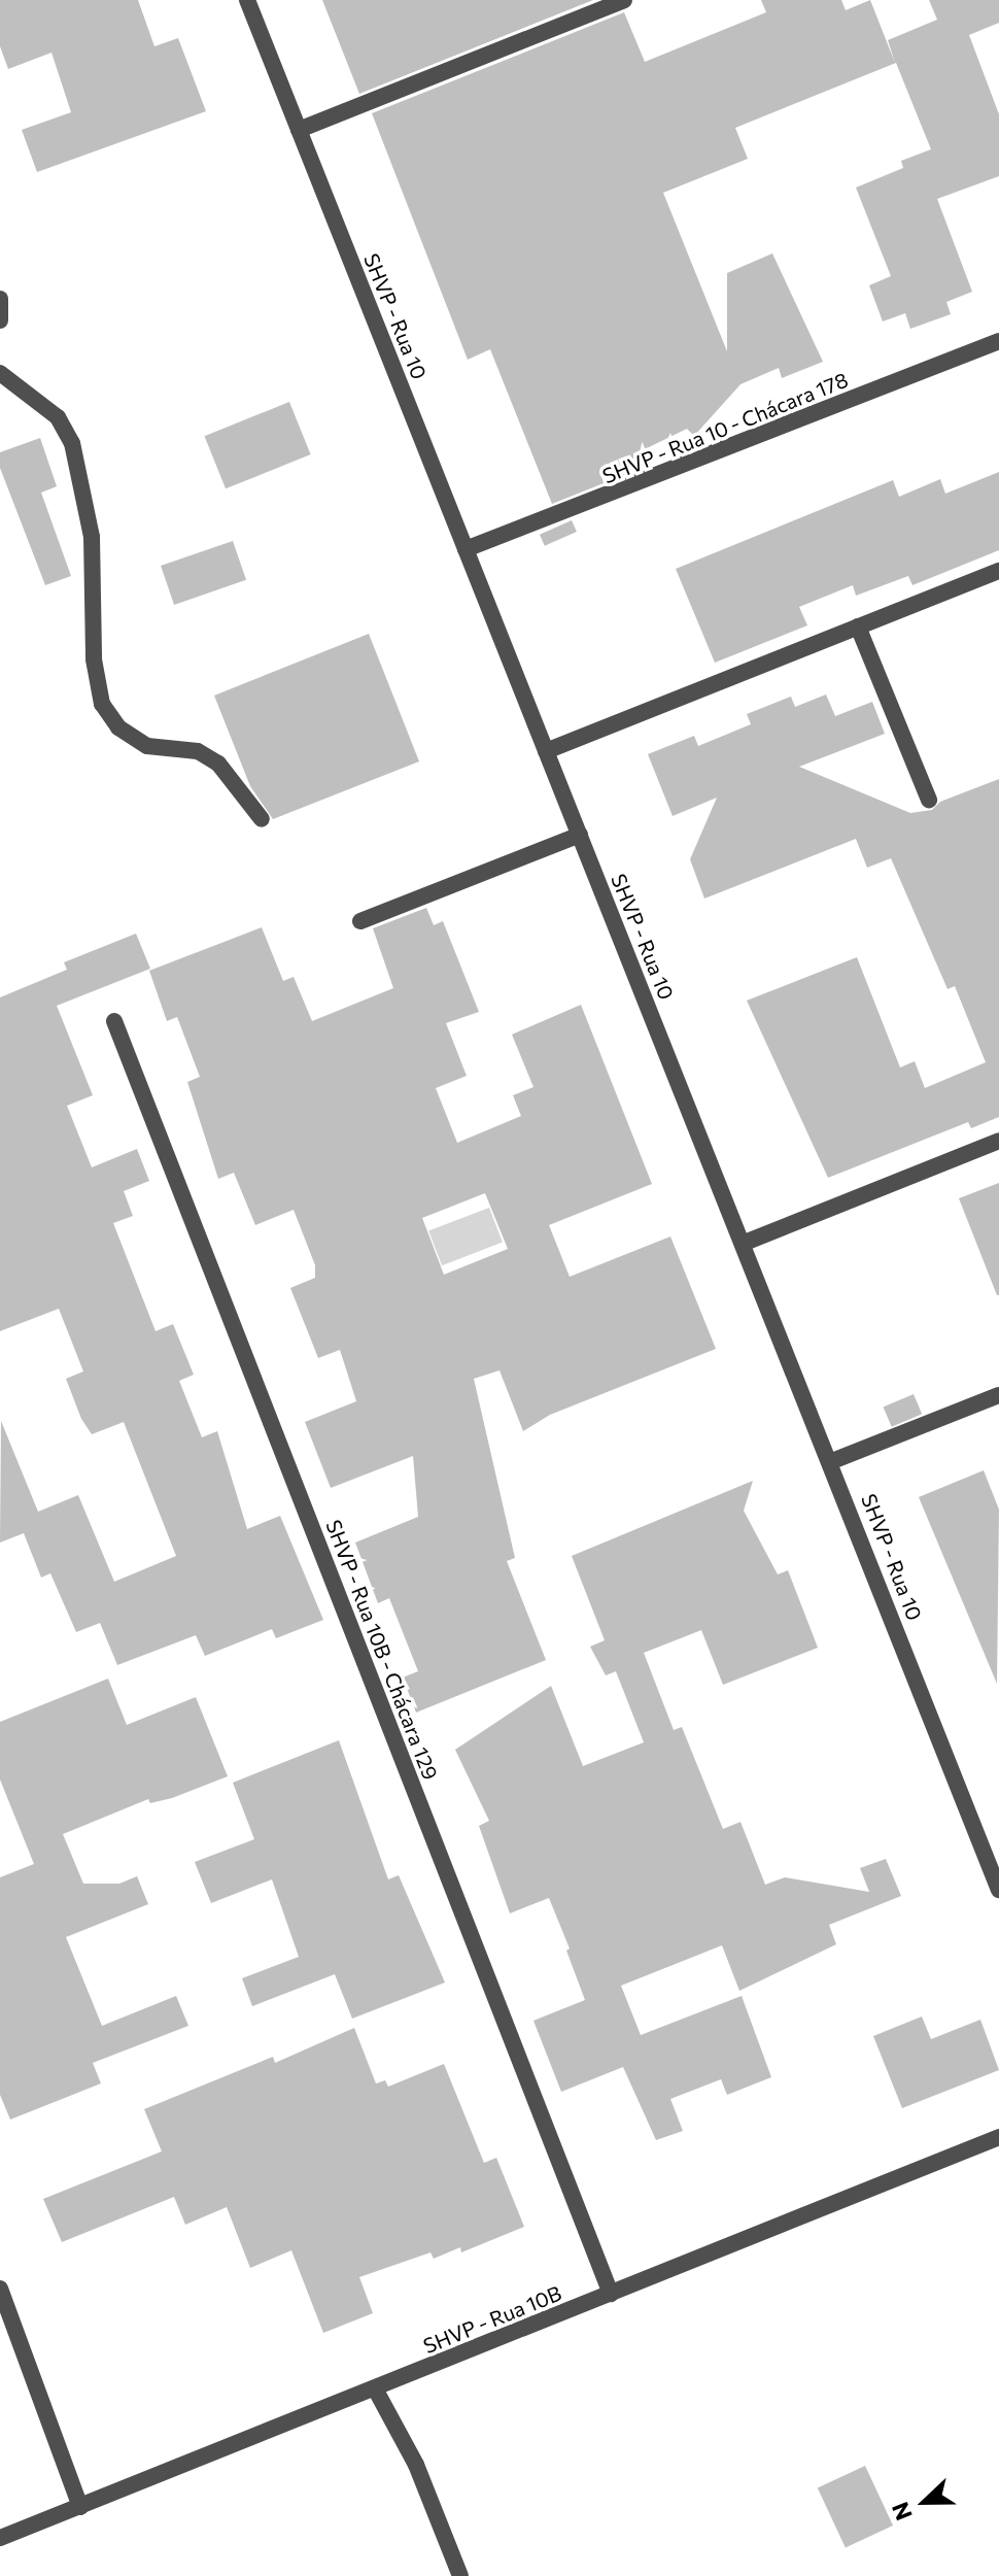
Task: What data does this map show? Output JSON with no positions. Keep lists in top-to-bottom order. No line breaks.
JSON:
{"streets":{"street":["SHVP - Rua 10","SHVP - Rua 10 - Chácara 178","SHVP - Rua 10B - Chácara 129","SHVP - Rua 10B"]},"crossings":[["SHVP - Rua 10","SHVP - Rua 10 - Chácara 178"],["SHVP - Rua 10B - Chácara 129","SHVP - Rua 10B"]],"north":"left"}
